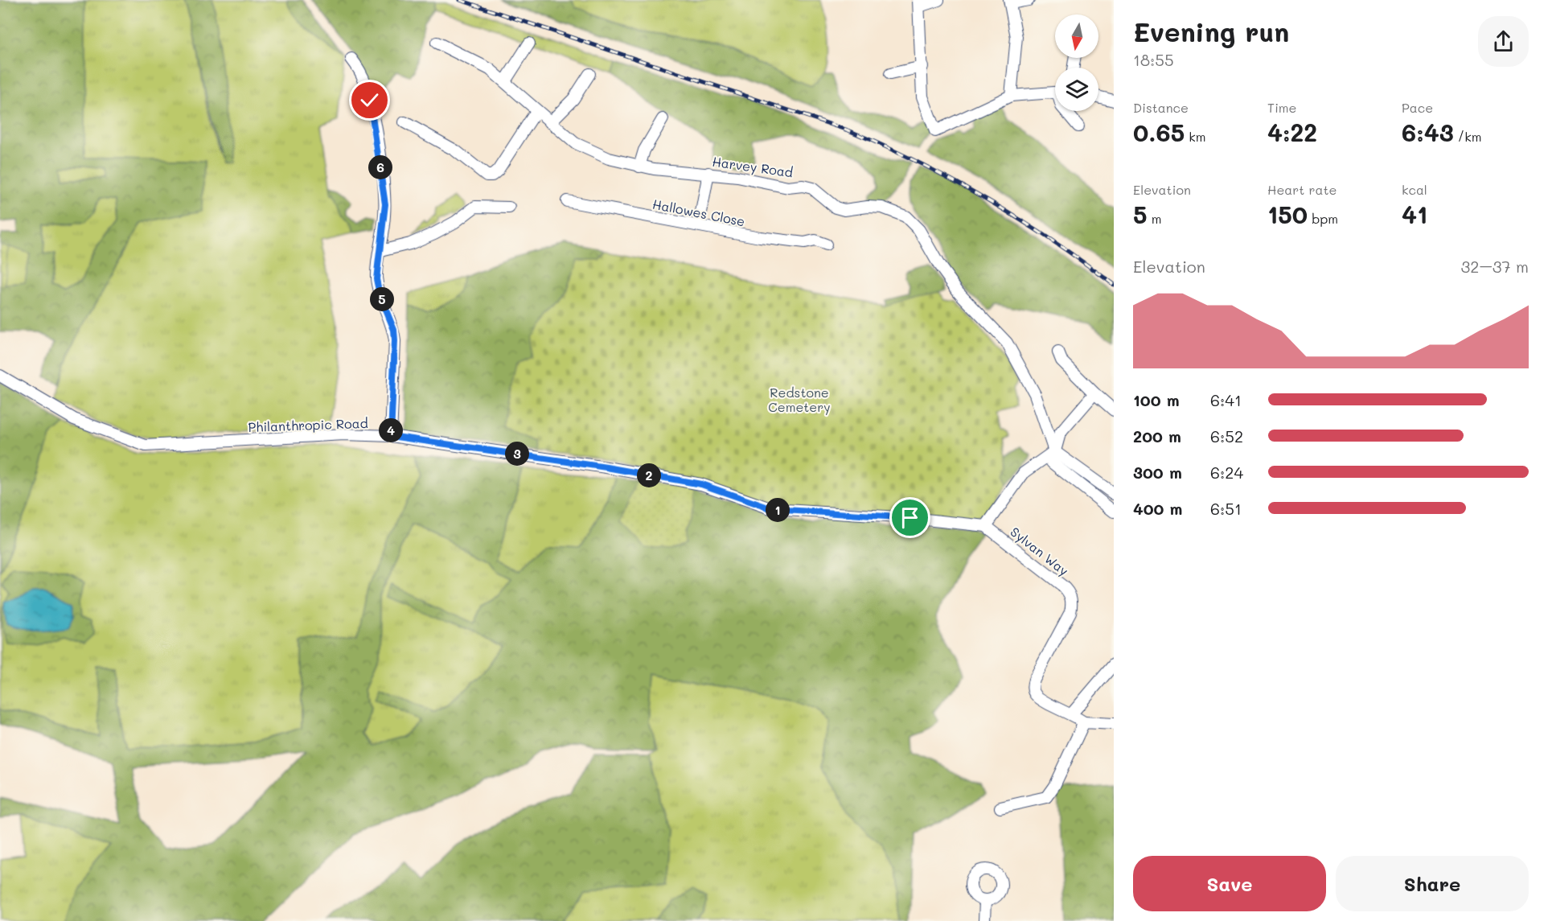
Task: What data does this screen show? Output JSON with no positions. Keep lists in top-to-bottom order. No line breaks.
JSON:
{"streets":{"street":["Harvey Road","Hallowes Close","Philanthropic Road","Sylvan Way"]},"crossings":[["Philanthropic Road","Sylvan Way"]],"parks":["Redstone Cemetery"],"north":"bottom","page":{"heading":["Evening run","18:55"],"stats":[["Distance","0.65 km"],["Time","4:22"],["Pace","6:43 /km"],["Elevation","5 m"],["Heart rate","150 bpm"],["kcal","41"]],"pins":["6","5","4","3","2","1"],"chart":["Elevation","32–37 m"],"list":[{"name":"100 m","note":"6:41"},{"name":"200 m","note":"6:52"},{"name":"300 m","note":"6:24"},{"name":"400 m","note":"6:51"}],"buttons":["Save","Share"]}}
